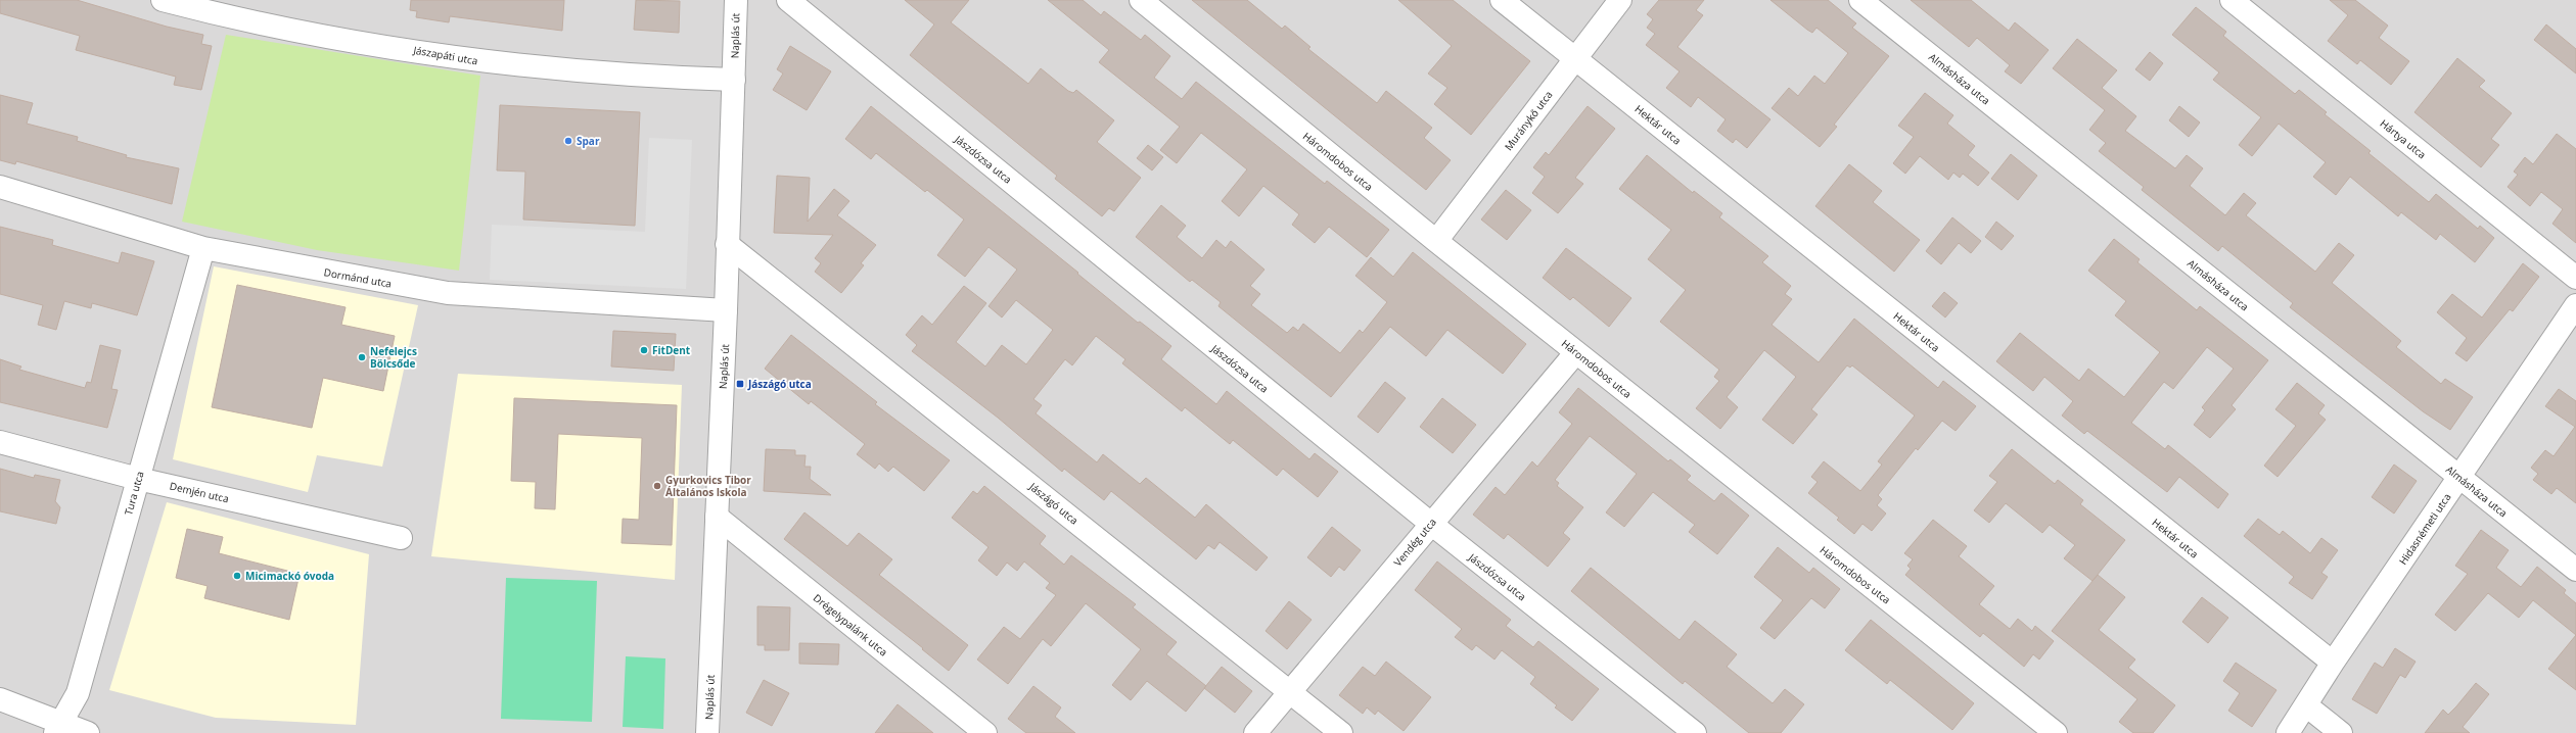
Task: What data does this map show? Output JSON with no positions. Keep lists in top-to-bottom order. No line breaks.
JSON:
{"streets":{"street":["Naplás út","Jászapáti utca","Almásháza utca","Muránykő utca","Hektár utca","Hártya utca","Jászdózsa utca","Háromdobos utca","Dormánd utca","Demjén utca","Tura utca","Jászágó utca","Hidasnémeti utca","Vendég utca","Drégelypalánk utca"]},"crossings":[["Naplás út","Jászapáti utca"],["Naplás út","Dormánd utca"],["Naplás út","Jászágó utca"],["Naplás út","Drégelypalánk utca"],["Almásháza utca","Hidasnémeti utca"],["Muránykő utca","Hektár utca"],["Muránykő utca","Háromdobos utca"],["Hektár utca","Hidasnémeti utca"],["Jászdózsa utca","Vendég utca"],["Háromdobos utca","Vendég utca"],["Dormánd utca","Tura utca"],["Demjén utca","Tura utca"],["Jászágó utca","Vendég utca"]],"places":{"other":["Spar","FitDent","Nefelejcs Bölcsőde","Gyurkovics Tibor Általános Iskola","Micimackó óvoda"],"transit":["Jászágó utca"]}}
